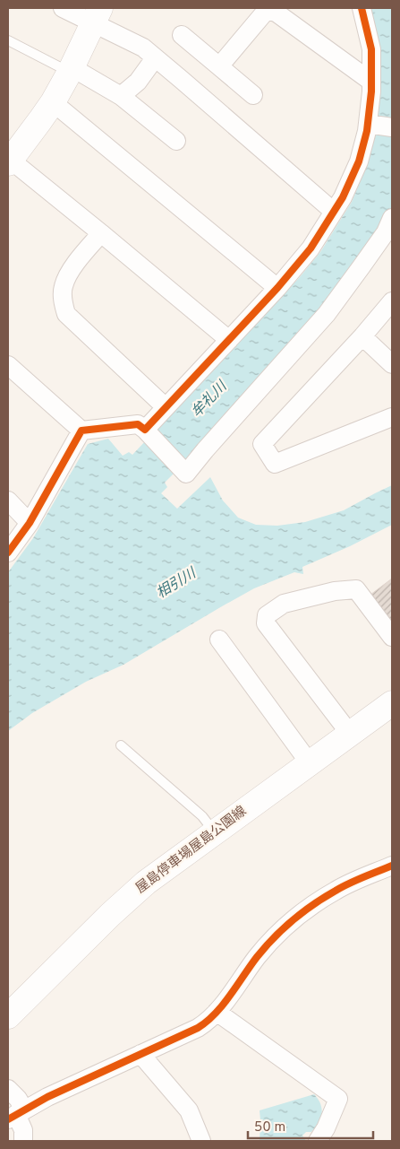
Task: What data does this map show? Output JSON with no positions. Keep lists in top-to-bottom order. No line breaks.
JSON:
{"streets":{"main road":["屋島停車場屋島公園線"]},"water":["牟礼川","相引川"],"scale_bar":"50 m"}
